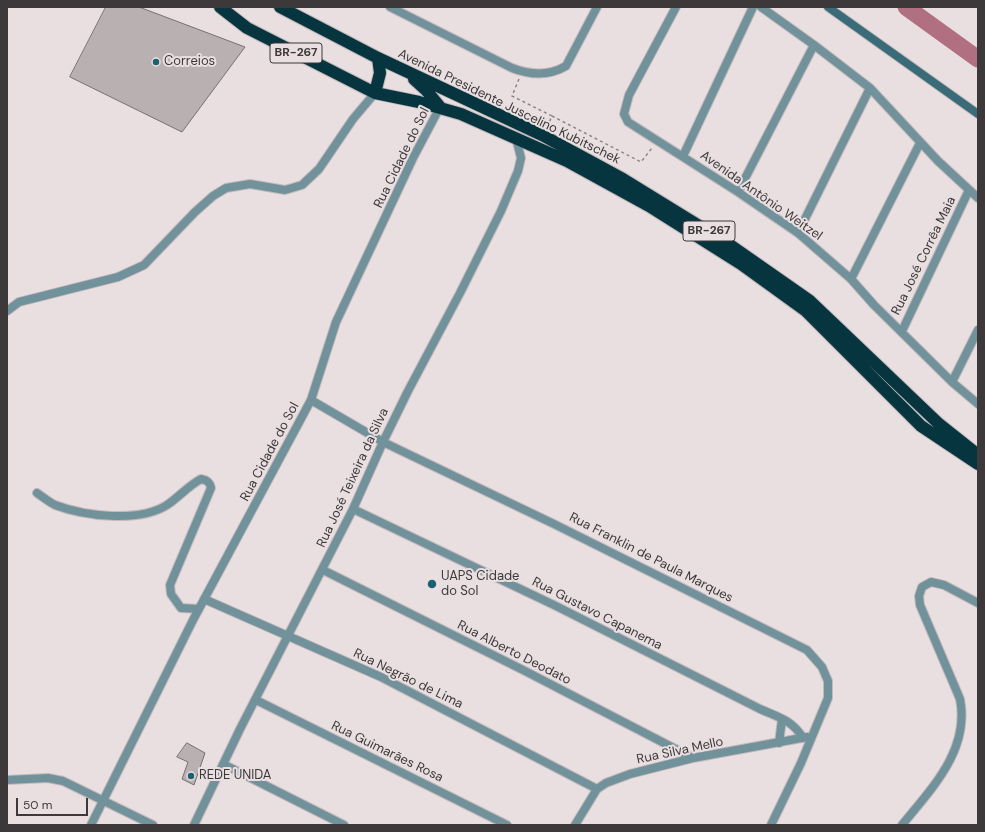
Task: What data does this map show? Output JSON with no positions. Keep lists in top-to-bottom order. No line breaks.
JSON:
{"streets":{"highway":["BR-267","Avenida Presidente Juscelino Kubitschek"],"street":["Rua Cidade do Sol","Avenida Antônio Weitzel","Rua José Corrêa Maia","Rua José Teixeira da Silva","Rua Franklin de Paula Marques","Rua Gustavo Capanema","Rua Alberto Deodato","Rua Negrão de Lima","Rua Silva Mello","Rua Guimarães Rosa"]},"crossings":[["Avenida Presidente Juscelino Kubitschek","Rua Cidade do Sol"],["Avenida Presidente Juscelino Kubitschek","Rua José Teixeira da Silva"],["Rua Cidade do Sol","Rua Franklin de Paula Marques"],["Rua Cidade do Sol","Rua Negrão de Lima"],["Avenida Antônio Weitzel","Rua José Corrêa Maia"],["Rua José Teixeira da Silva","Rua Franklin de Paula Marques"],["Rua José Teixeira da Silva","Rua Gustavo Capanema"],["Rua José Teixeira da Silva","Rua Alberto Deodato"],["Rua José Teixeira da Silva","Rua Negrão de Lima"],["Rua José Teixeira da Silva","Rua Guimarães Rosa"],["Rua Franklin de Paula Marques","Rua Silva Mello"],["Rua Gustavo Capanema","Rua Silva Mello"],["Rua Alberto Deodato","Rua Silva Mello"],["Rua Negrão de Lima","Rua Silva Mello"]],"places":["Correios","UAPS Cidade do Sol","REDE UNIDA"],"scale_bar":"50 m"}
